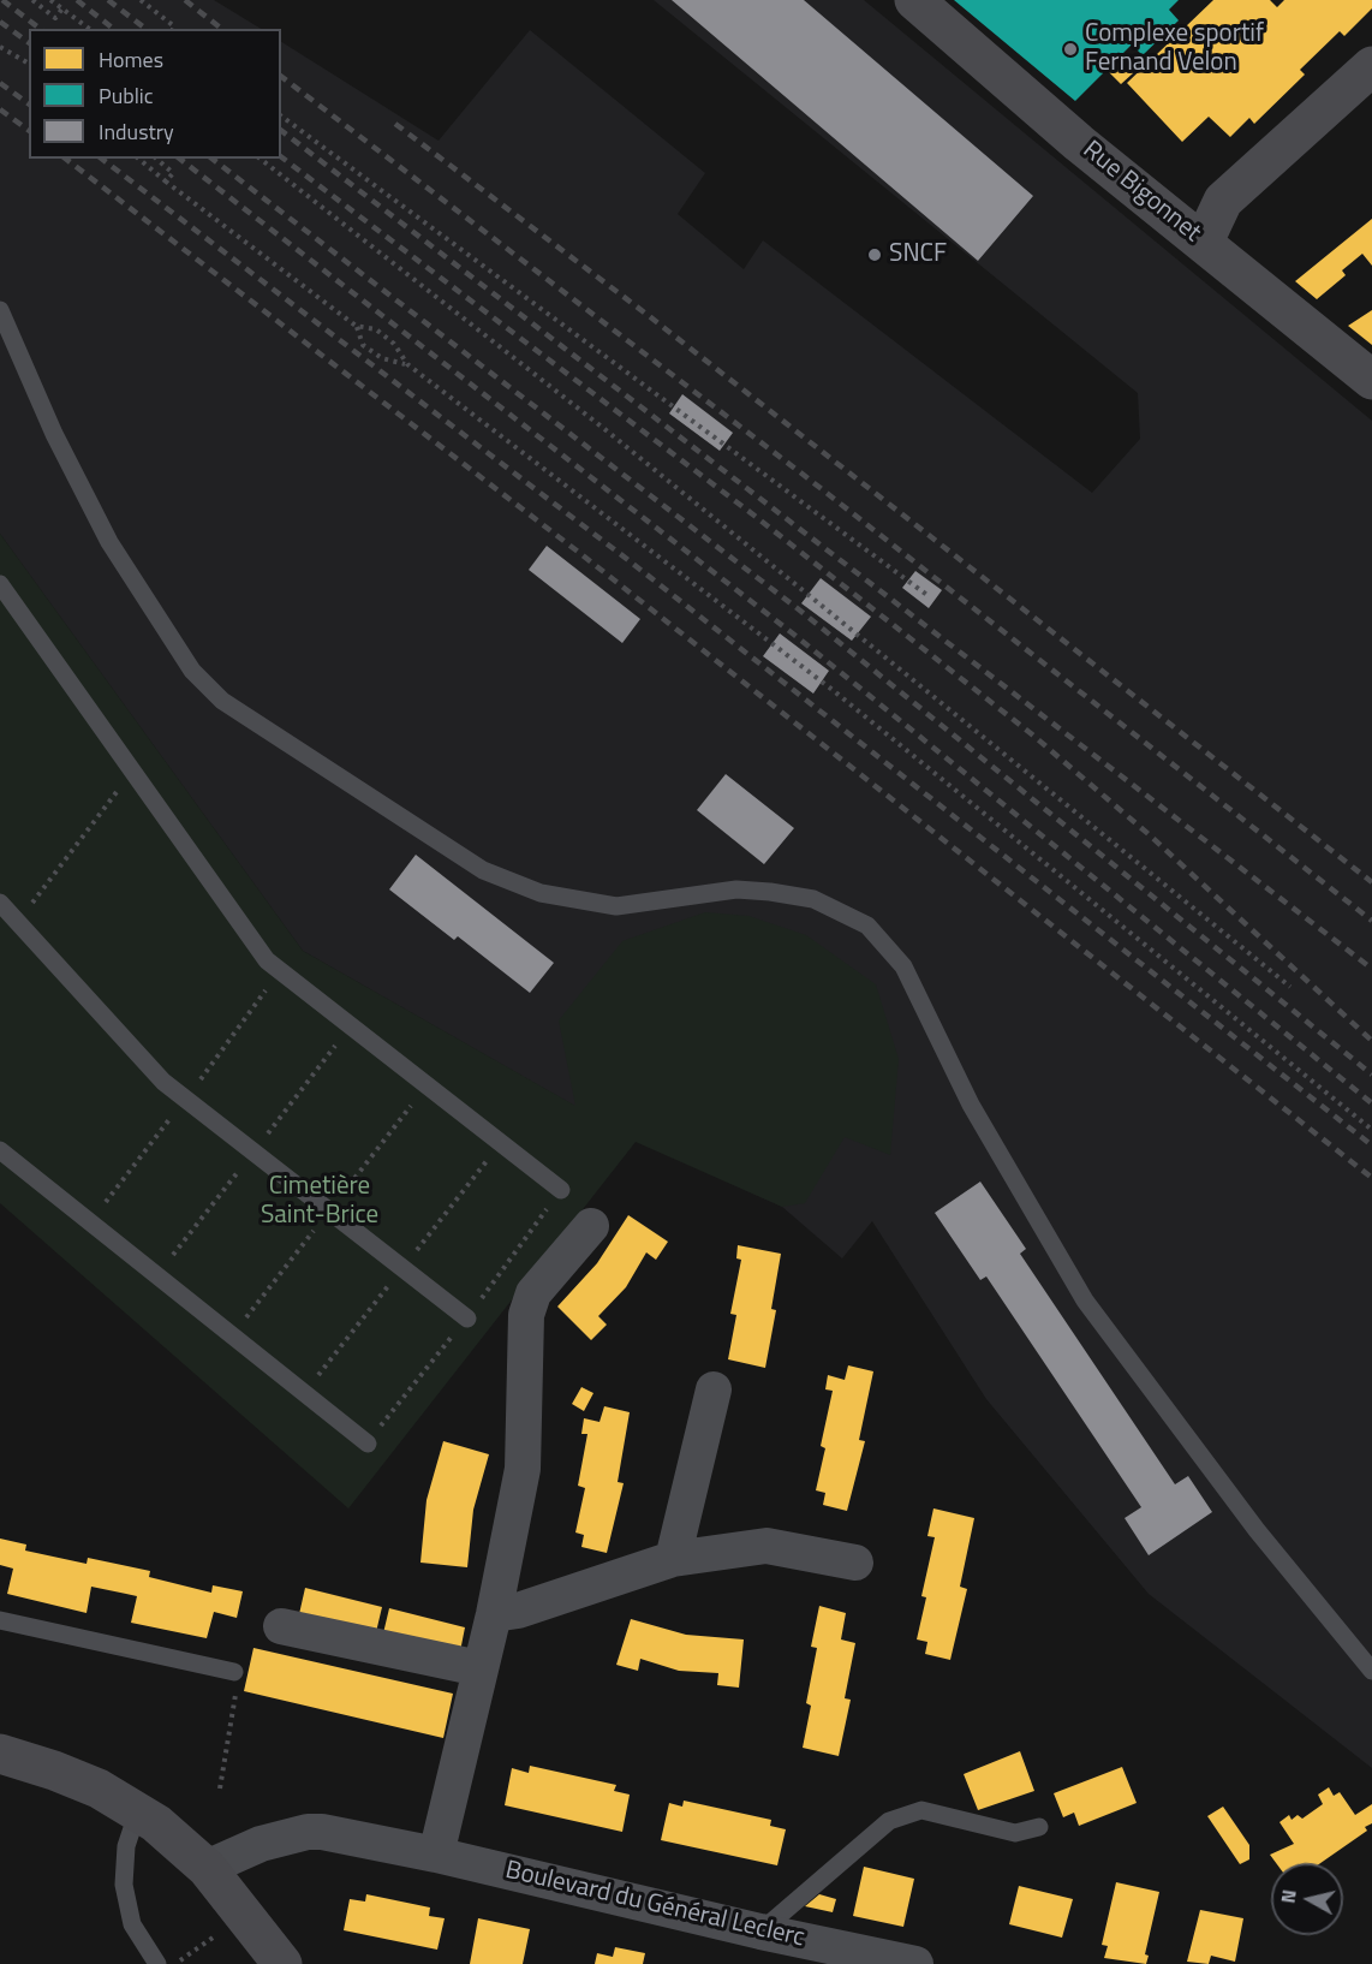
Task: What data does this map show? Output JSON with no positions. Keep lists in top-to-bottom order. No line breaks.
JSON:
{"streets":{"street":["Rue Bigonnet","Boulevard du Général Leclerc"]},"parks":["Cimetière Saint-Brice"],"places":["Complexe sportif Fernand Velon","SNCF"],"legend":["Homes","Public","Industry"],"north":"left"}
